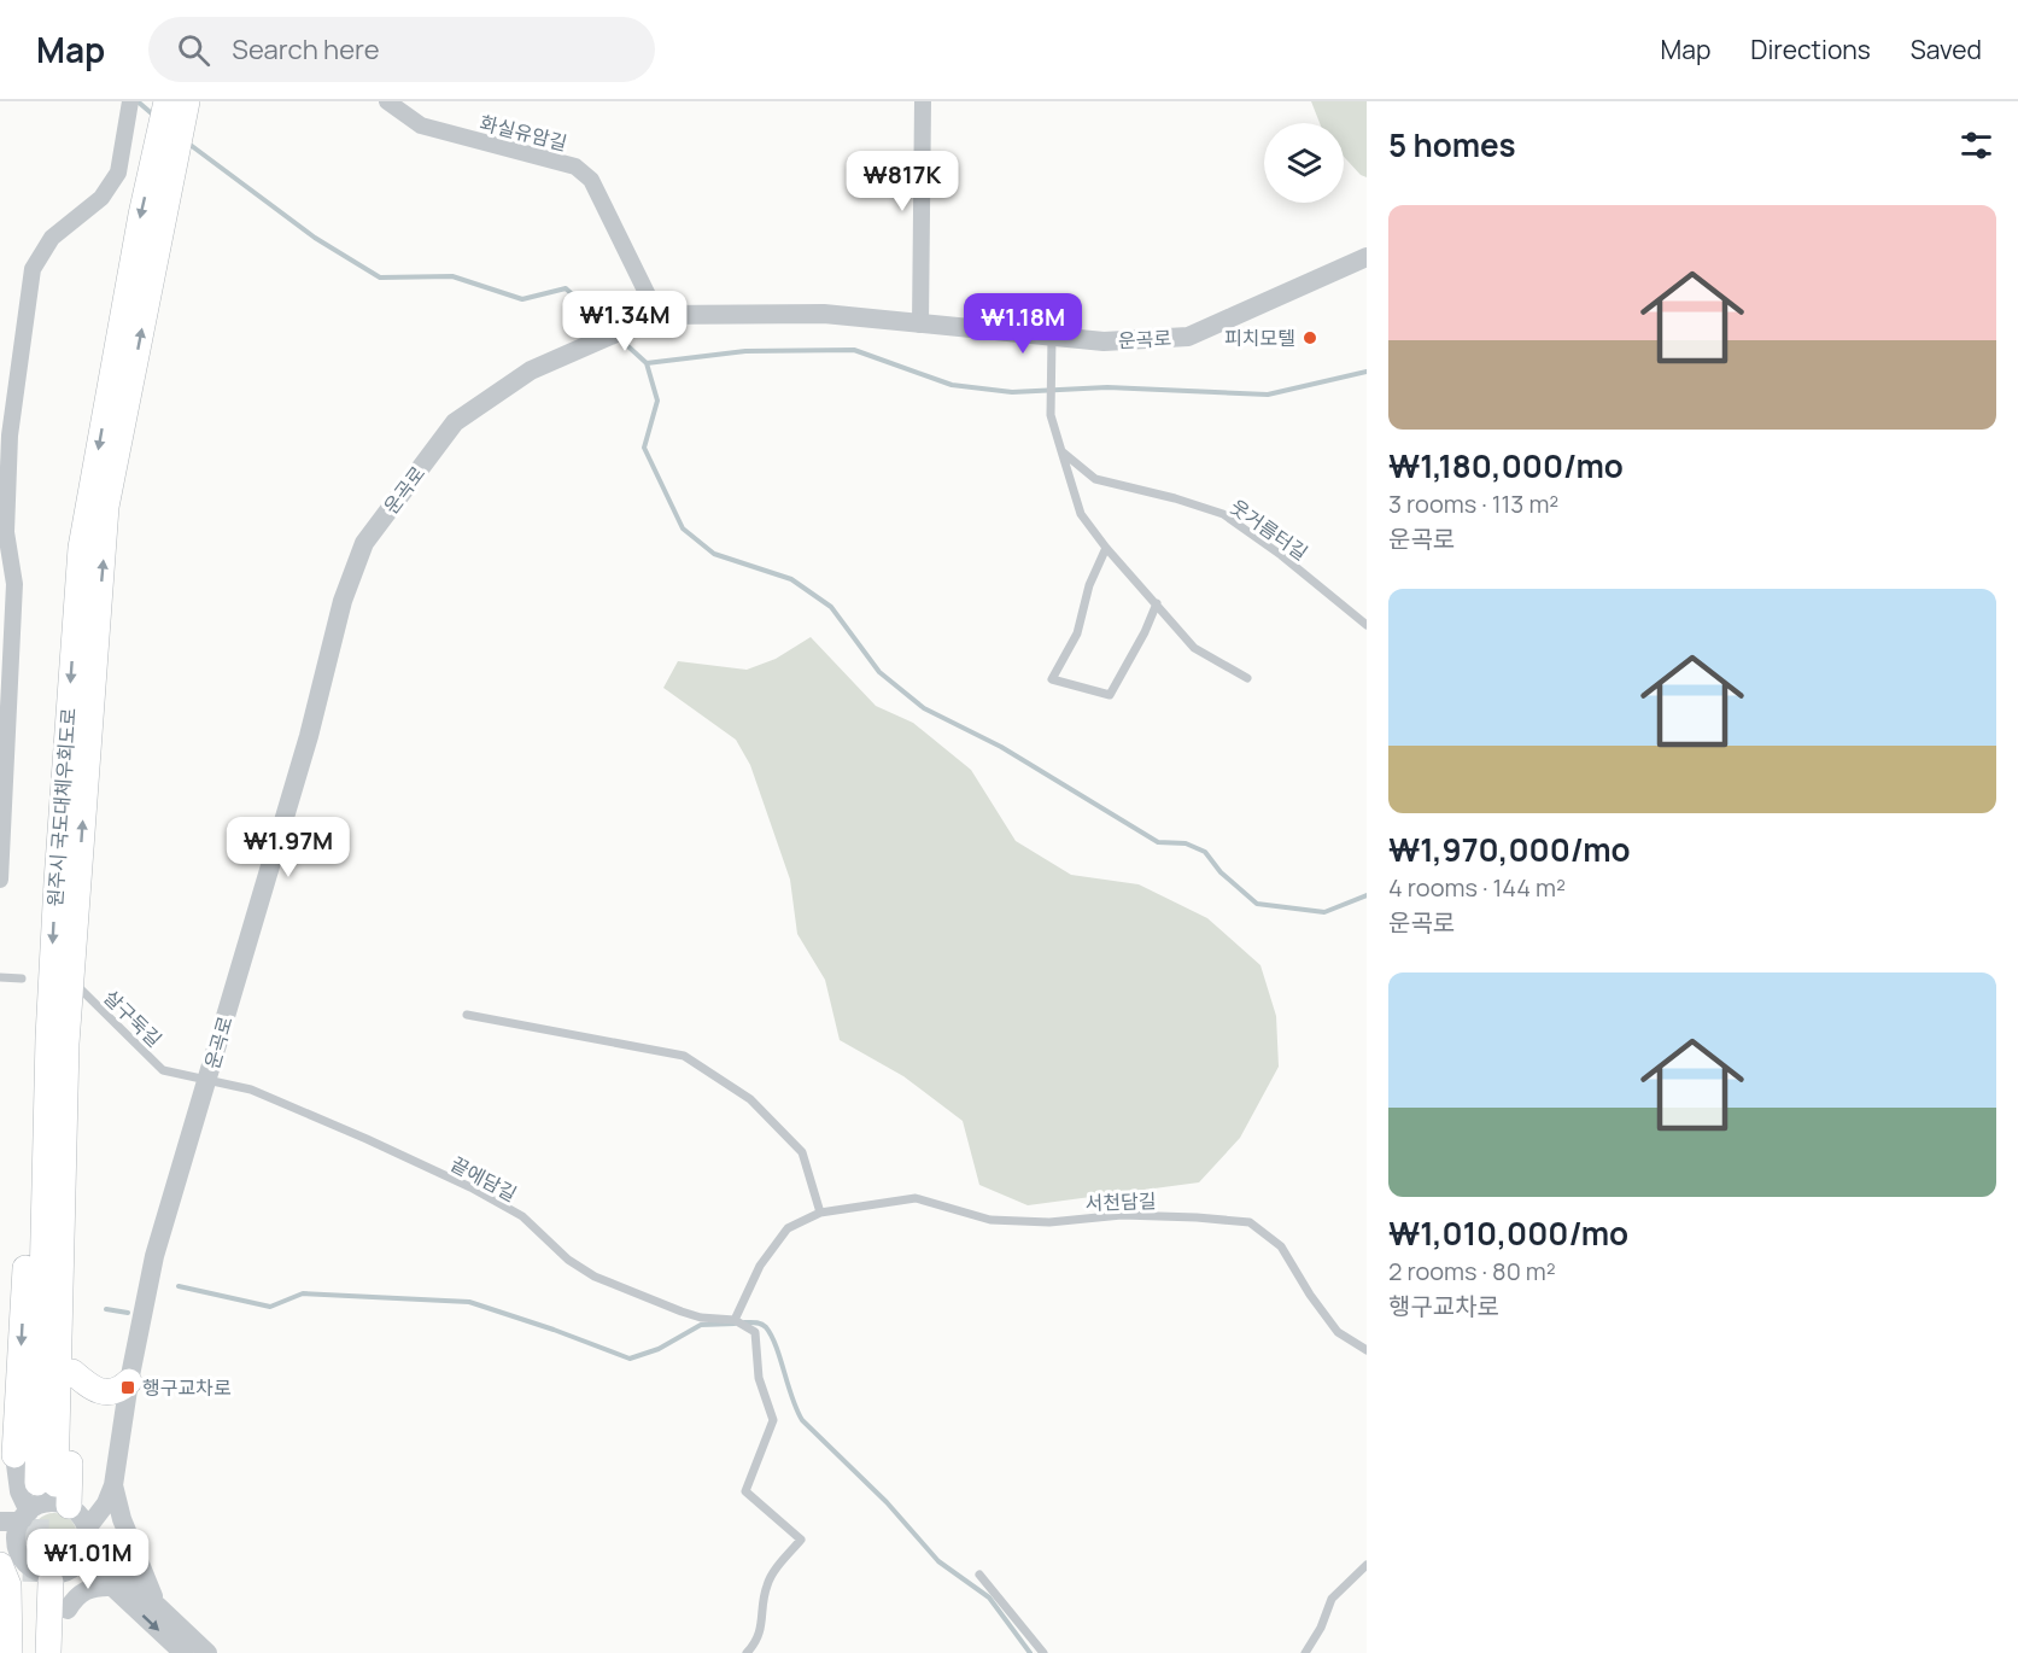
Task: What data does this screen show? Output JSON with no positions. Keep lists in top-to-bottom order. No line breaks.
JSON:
{"streets":{"street":["화실유암길","운곡로"],"lane":["웃거름터길","살구둑길","끝에담길","서천담길"]},"crossings":[["화실유암길","운곡로"],["운곡로","살구둑길"],["운곡로","끝에담길"],["살구둑길","끝에담길"]],"places":{"other":["피치모텔"],"transit":["행구교차로"]},"page":{"header":"Map","search":"Search here","nav":["Map","Directions","Saved"],"heading":"5 homes","price":["₩817K","₩1.34M","₩1.18M","₩1.97M","₩1.01M"],"list":[{"name":"₩1,180,000/mo","note":"3 rooms · 113 m² · 운곡로"},{"name":"₩1,970,000/mo","note":"4 rooms · 144 m² · 운곡로"},{"name":"₩1,010,000/mo","note":"2 rooms · 80 m² · 행구교차로"}]}}
